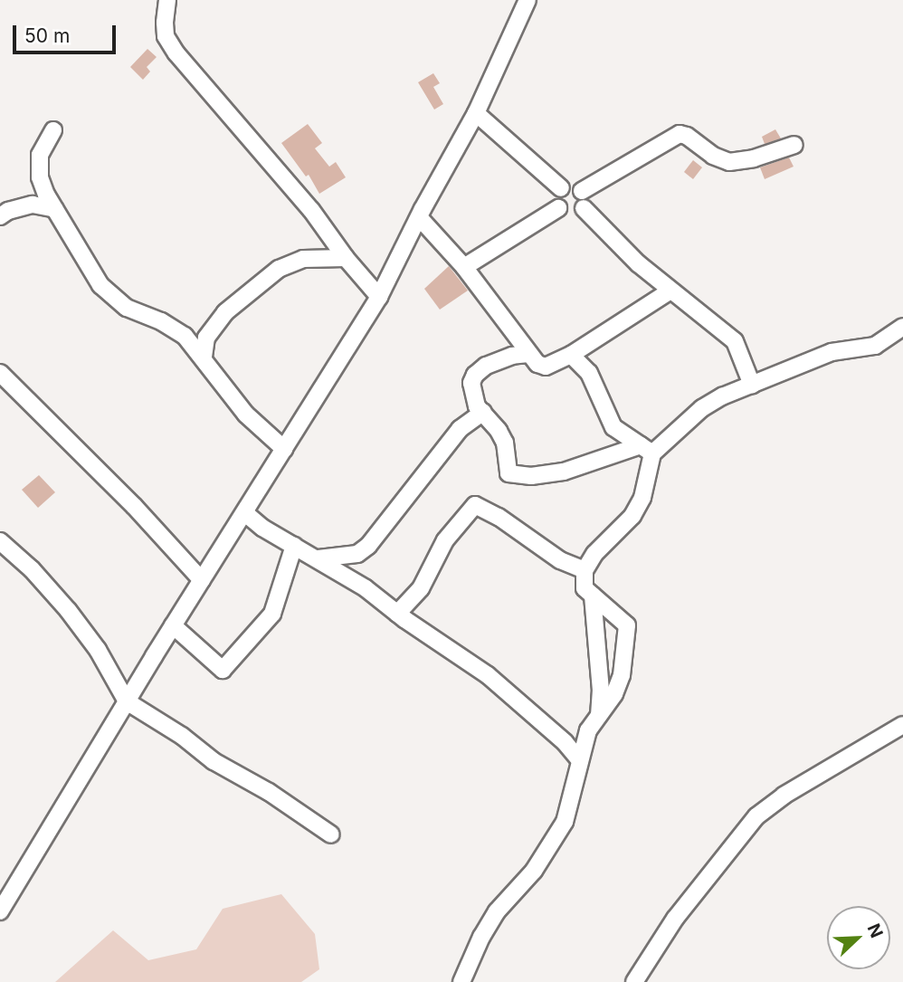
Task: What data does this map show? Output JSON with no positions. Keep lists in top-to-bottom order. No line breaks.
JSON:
{"scale_bar":"50 m","north":"top right"}
